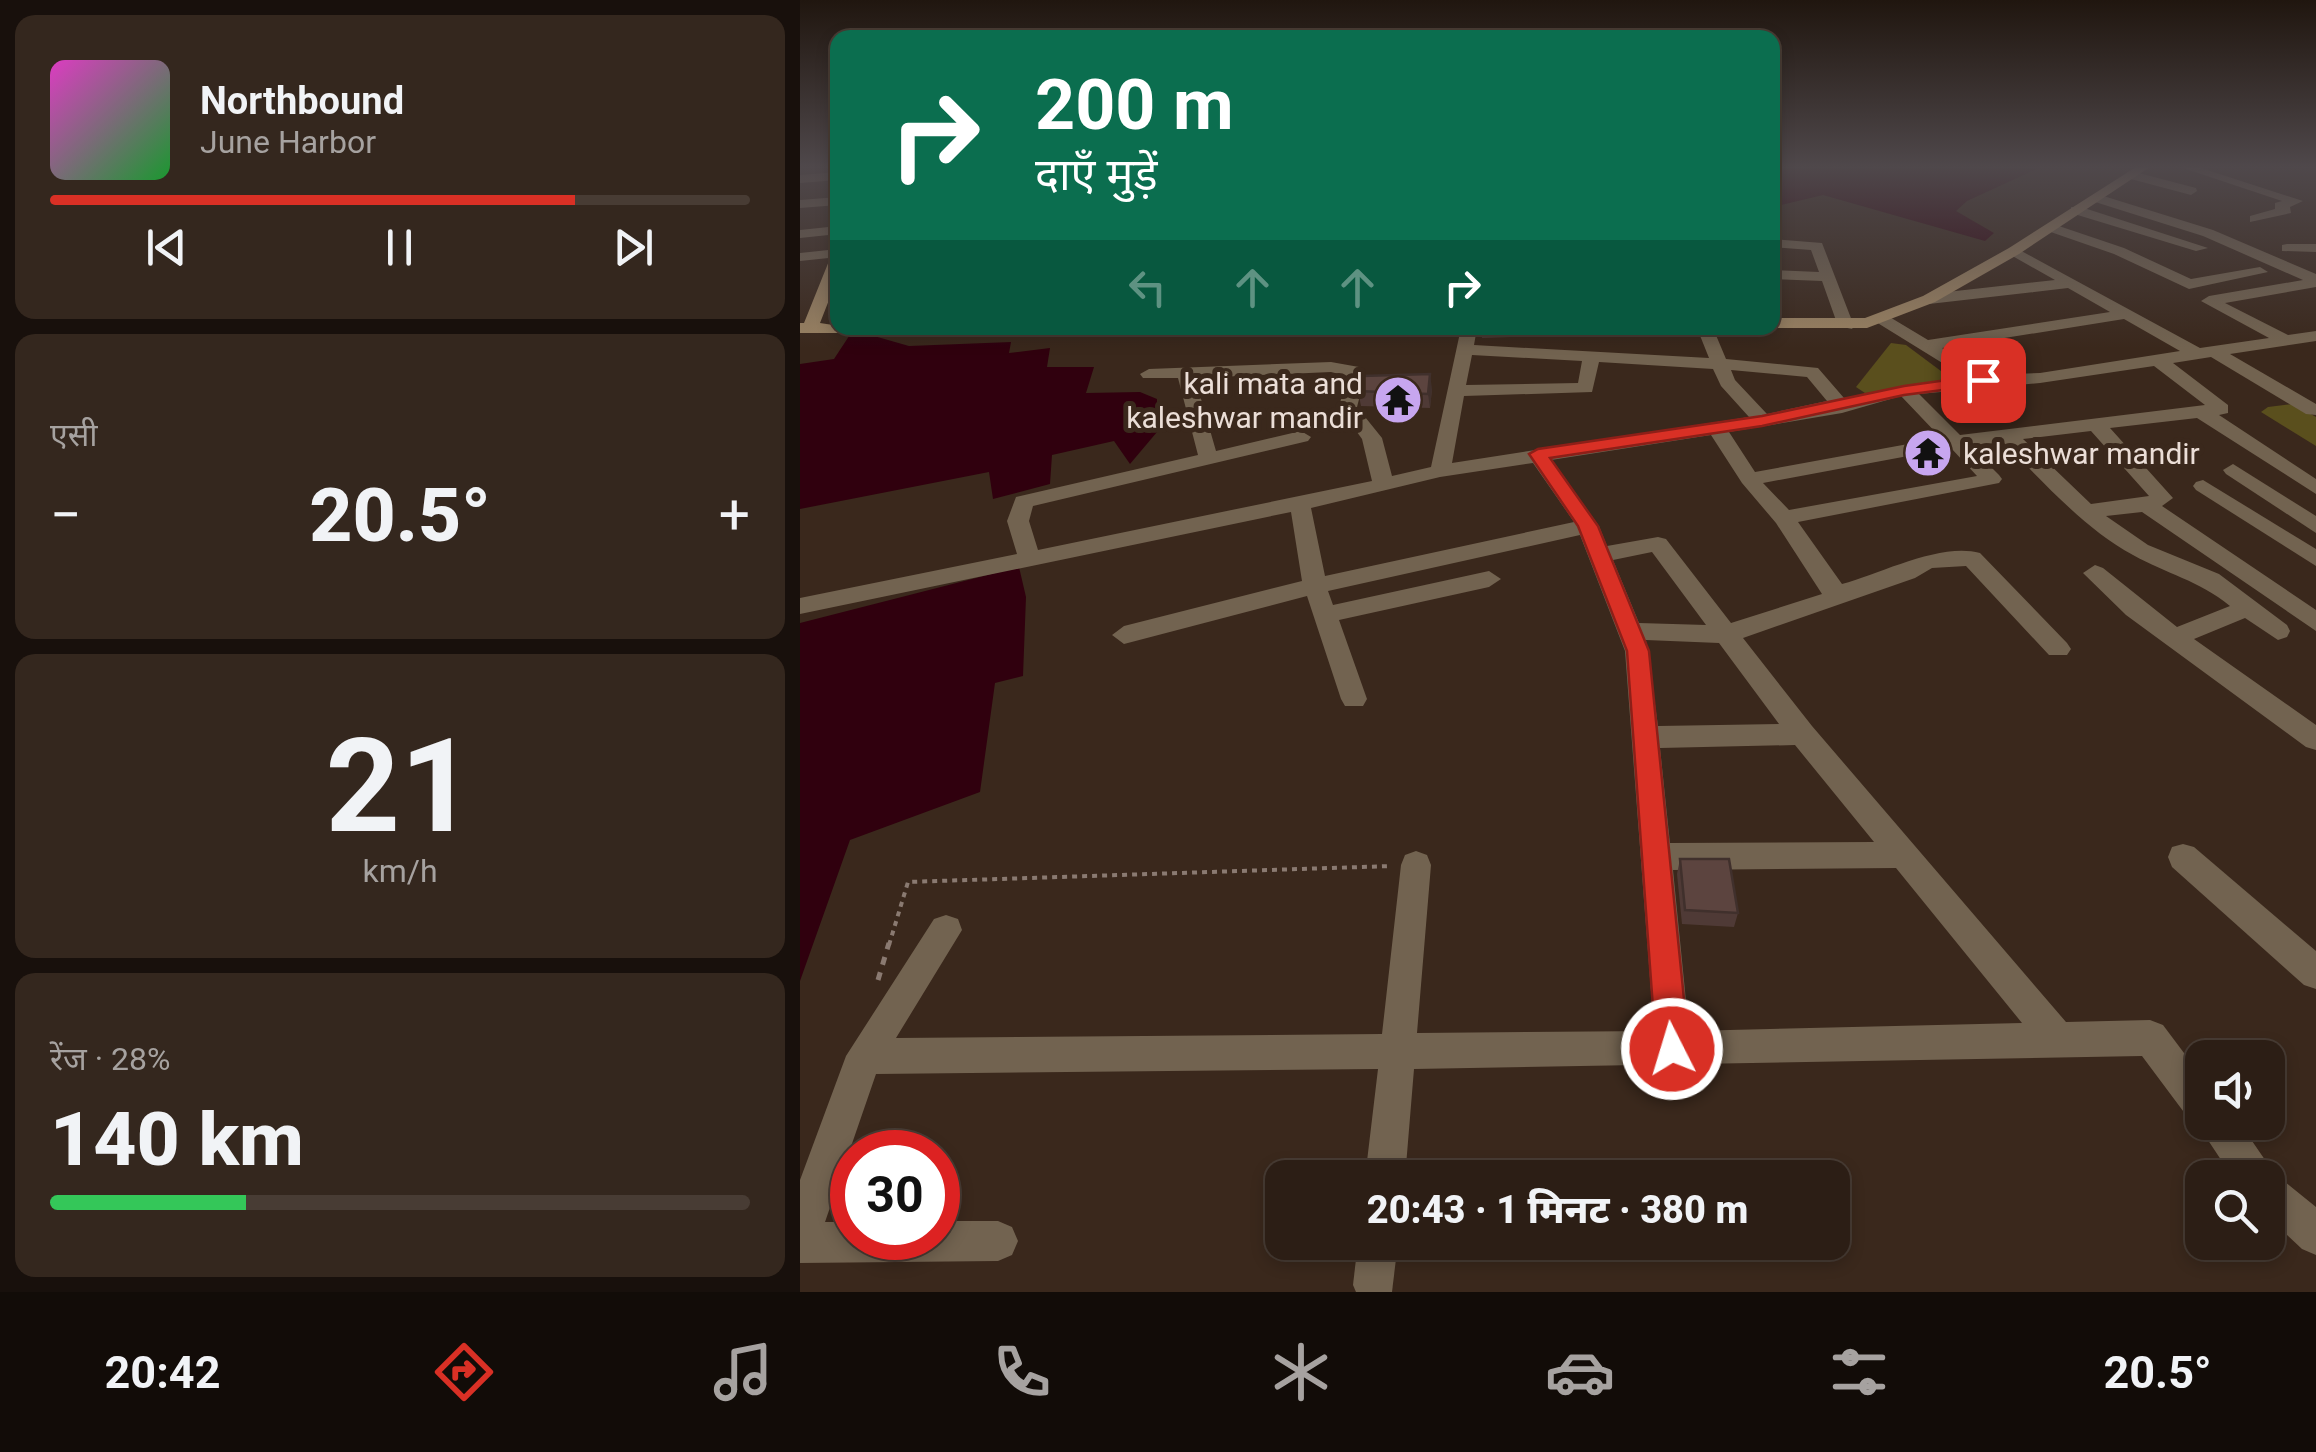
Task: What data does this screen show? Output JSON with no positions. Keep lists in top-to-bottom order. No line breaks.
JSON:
{"places":{"temple":["kali mata and kaleshwar mandir","kaleshwar mandir"]},"page":{"turn":["200 m","दाएँ मुड़ें"],"song":["Northbound","June Harbor"],"tile":["एसी",["21","km/h"],["रेंज · 28%","140 km"]],"heat":["−","20.5°","+"],"limit":"30","trip":"20:43 · 1 मिनट · 380 m","tabs":["20:42","20.5°"]}}
